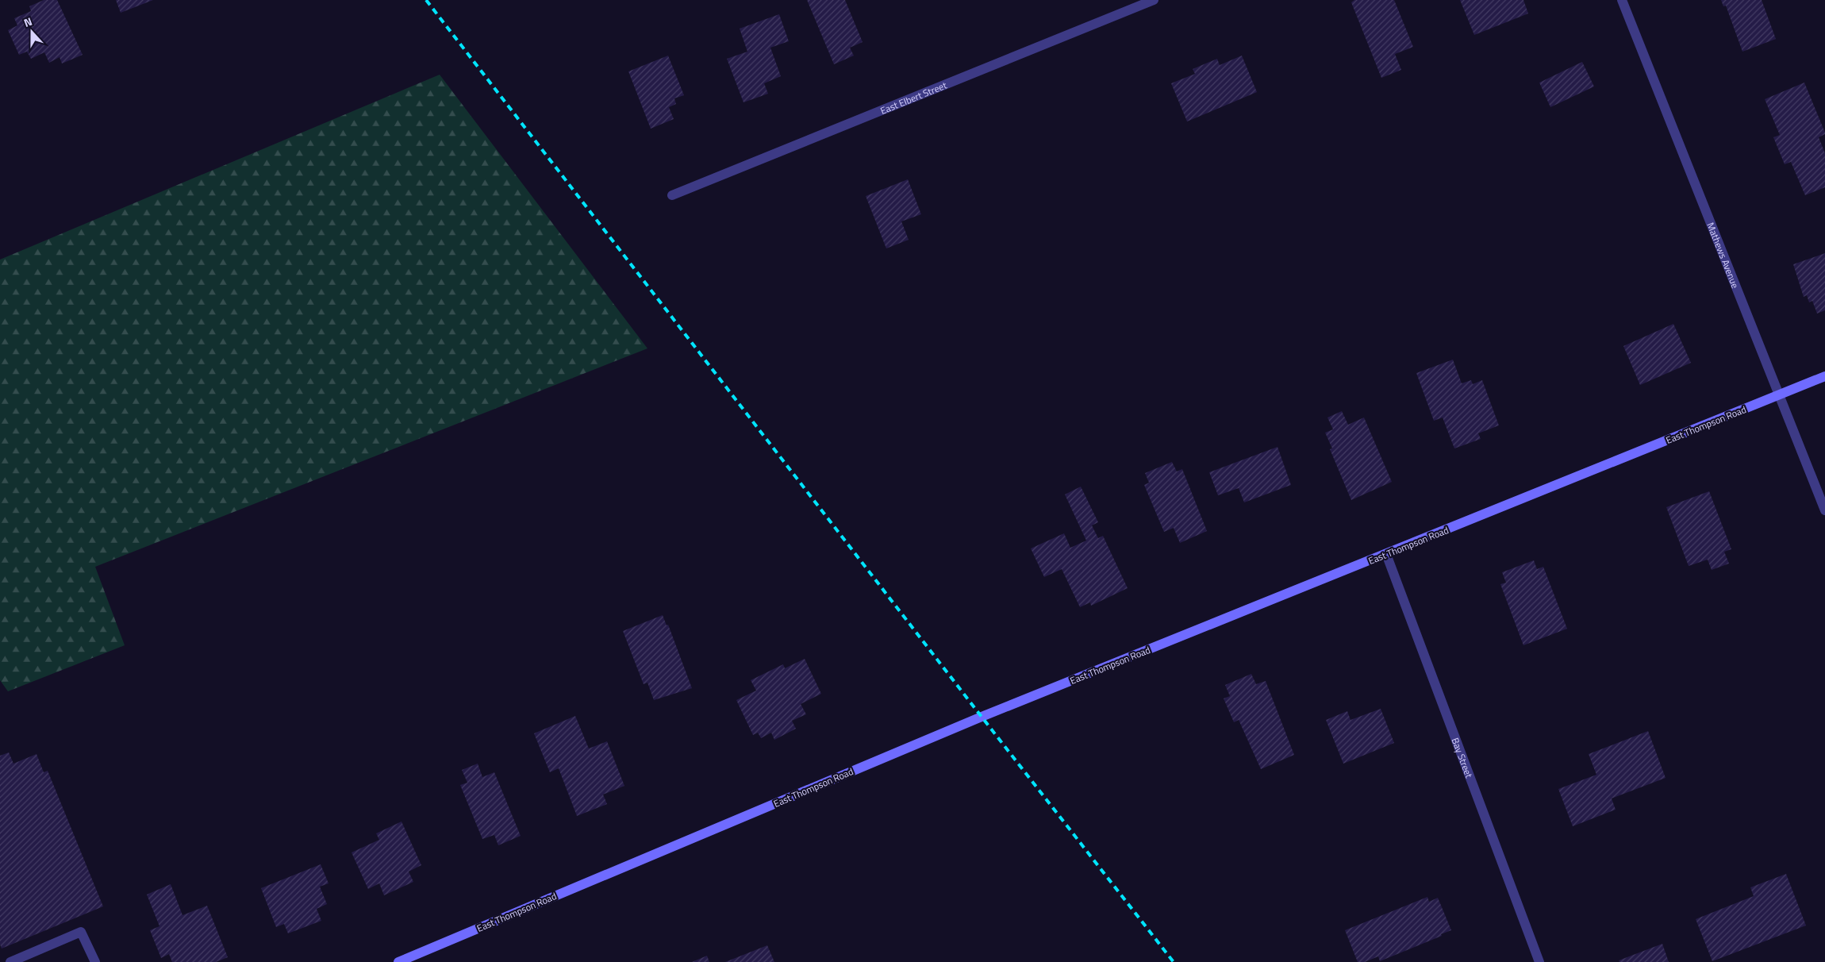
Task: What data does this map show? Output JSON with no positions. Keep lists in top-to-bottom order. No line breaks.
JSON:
{"streets":{"main road":["East Thompson Road"],"street":["East Elbert Street","Mathews Avenue","Bay Street"]},"crossings":[["Mathews Avenue","East Thompson Road"],["East Thompson Road","Bay Street"]],"north":"top"}
